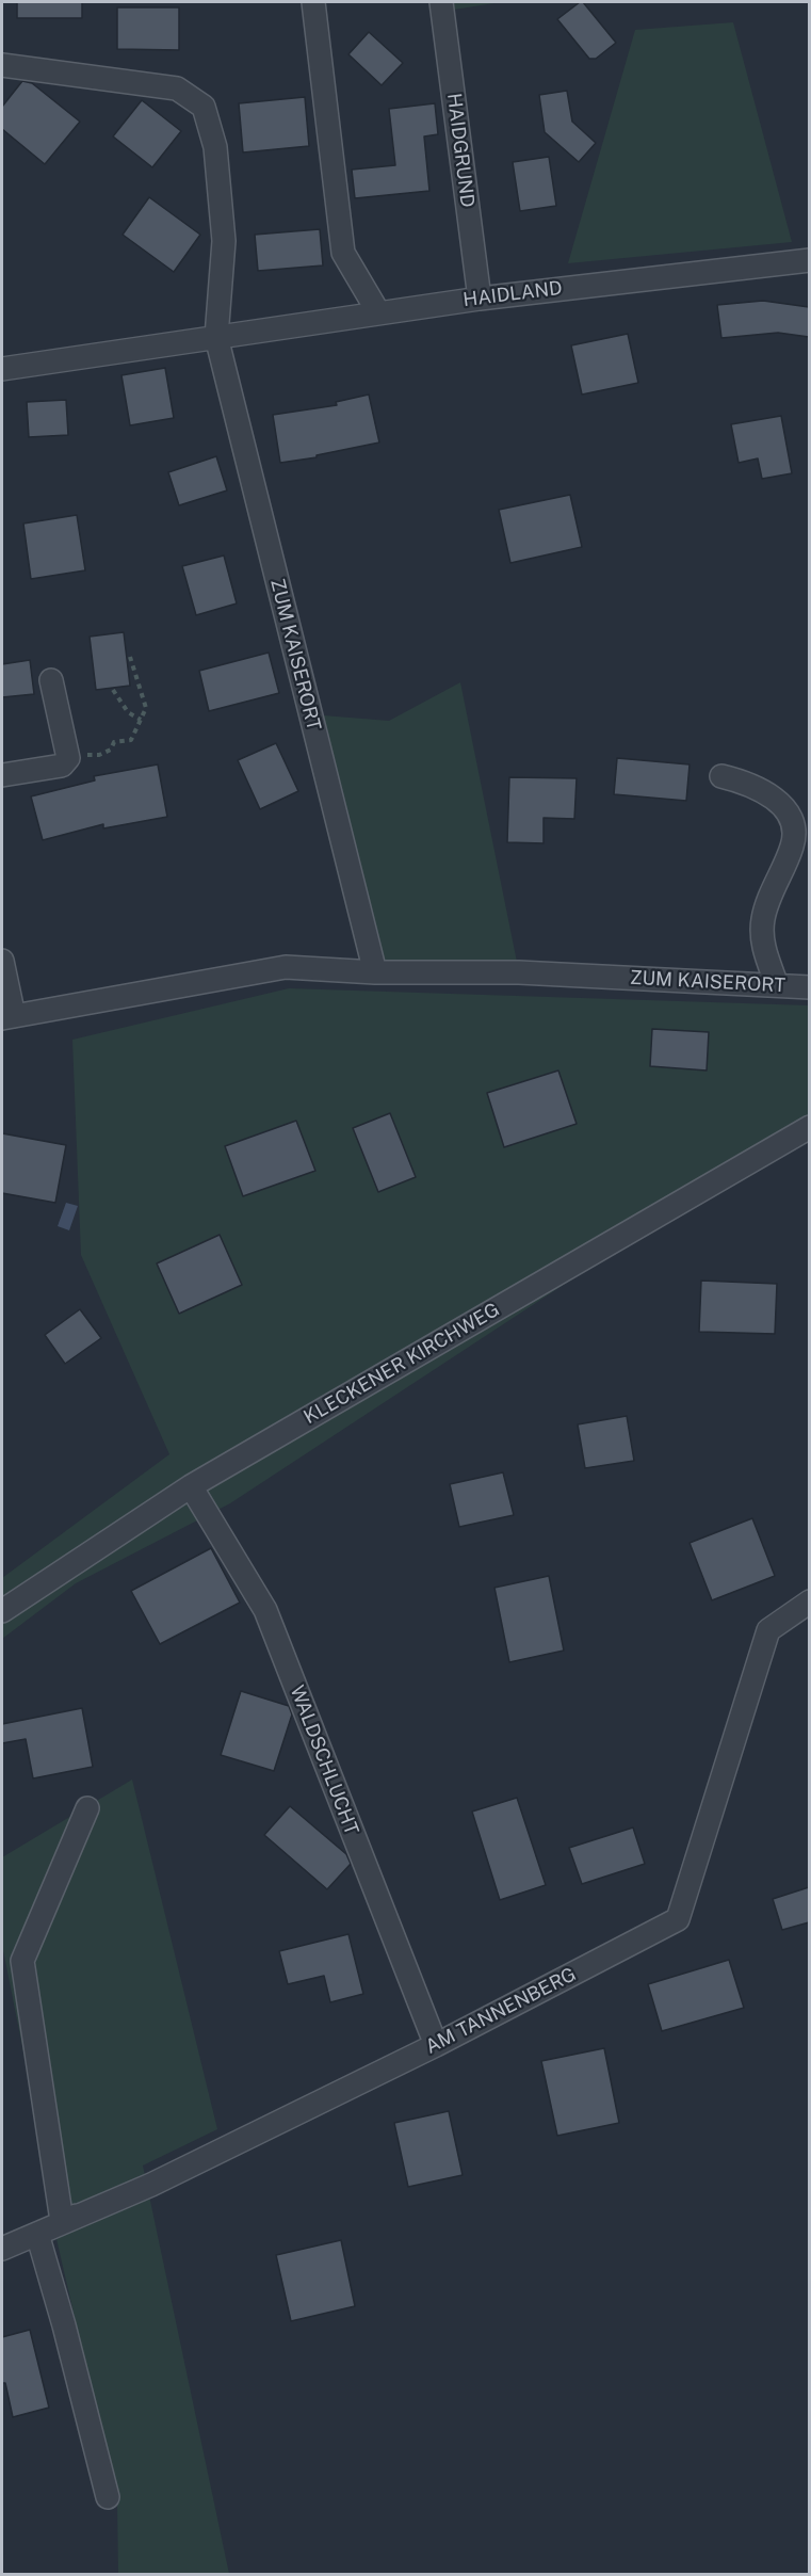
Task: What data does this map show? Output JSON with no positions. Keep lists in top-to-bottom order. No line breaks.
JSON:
{"streets":{"street":["HAIDGRUND","HAIDLAND","ZUM KAISERORT","KLECKENER KIRCHWEG","WALDSCHLUCHT","AM TANNENBERG"]},"crossings":[["HAIDGRUND","HAIDLAND"],["HAIDLAND","ZUM KAISERORT"],["KLECKENER KIRCHWEG","WALDSCHLUCHT"],["WALDSCHLUCHT","AM TANNENBERG"]]}
